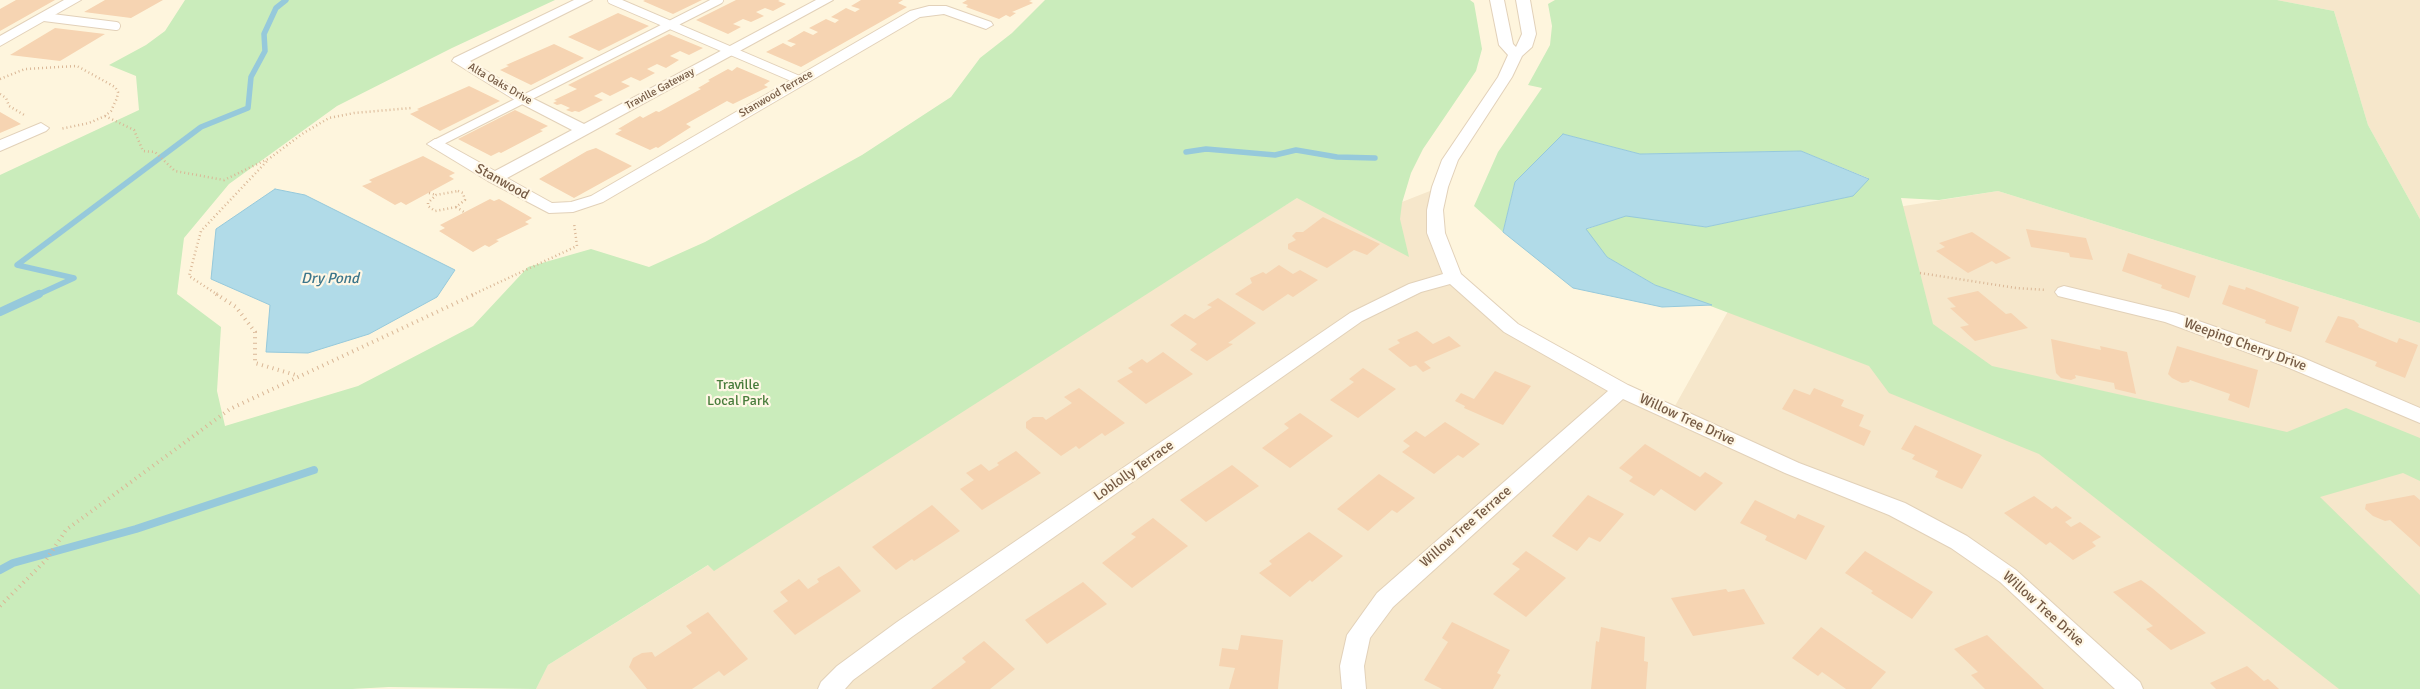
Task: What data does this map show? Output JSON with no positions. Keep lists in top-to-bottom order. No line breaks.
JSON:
{"streets":{"street":["Alta Oaks Drive","Traville Gateway","Stanwood Terrace","Stanwood","Weeping Cherry Drive","Willow Tree Drive","Loblolly Terrace","Willow Tree Terrace"]},"crossings":[["Alta Oaks Drive","Traville Gateway"],["Traville Gateway","Stanwood"],["Stanwood Terrace","Stanwood"],["Willow Tree Drive","Loblolly Terrace"],["Willow Tree Drive","Willow Tree Terrace"]],"water":["Dry Pond"],"parks":["Traville Local Park"]}
